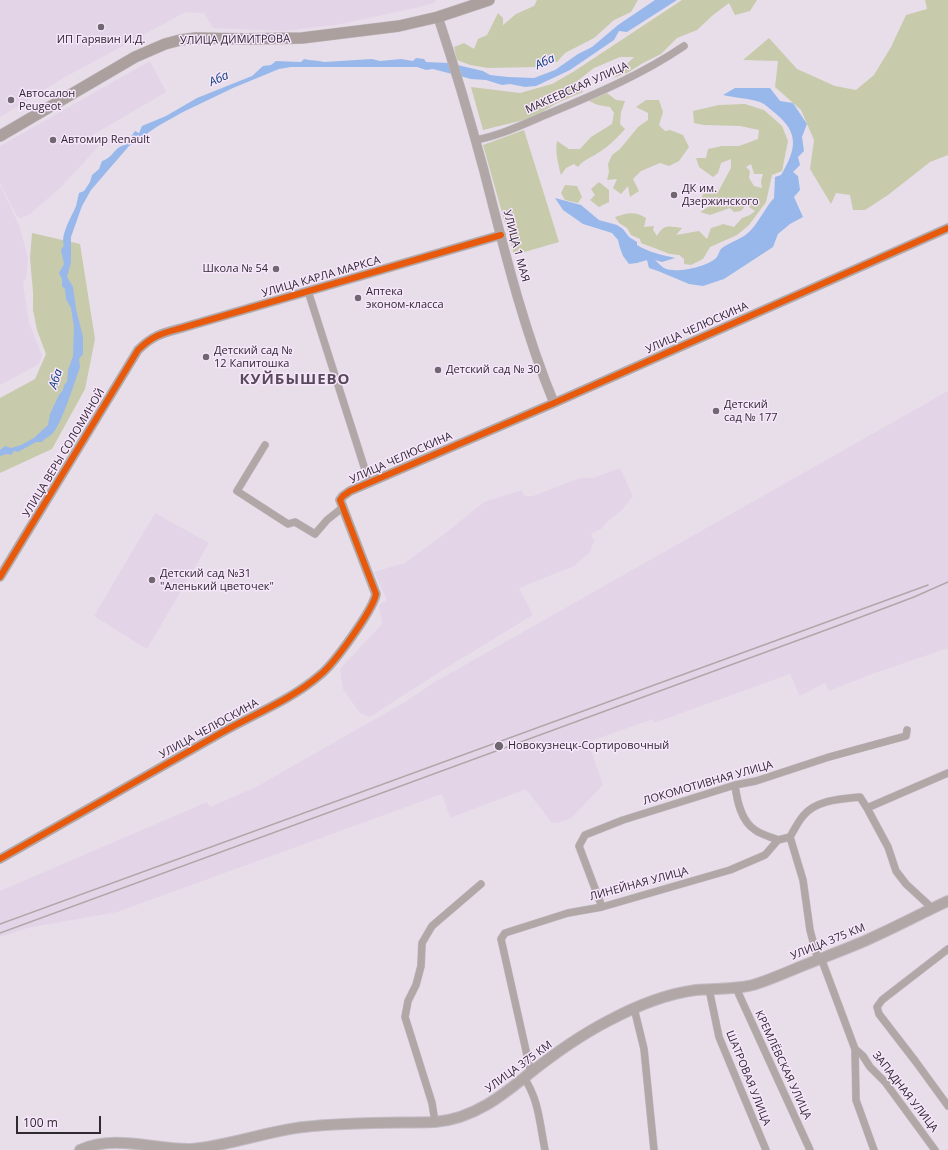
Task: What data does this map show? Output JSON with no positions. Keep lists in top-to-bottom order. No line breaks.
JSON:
{"streets":{"main road":["УЛИЦА ДИМИТРОВА","УЛИЦА 375 КМ"],"street":["МАКЕЕВСКАЯ УЛИЦА","УЛИЦА 1 МАЯ","УЛИЦА КАРЛА МАРКСА","УЛИЦА ЧЕЛЮСКИНА","УЛИЦА ВЕРЫ СОЛОМИНОЙ","ЛОКОМОТИВНАЯ УЛИЦА","ЛИНЕЙНАЯ УЛИЦА","КРЕМЛЁВСКАЯ УЛИЦА","ШАТРОВАЯ УЛИЦА","ЗАПАДНАЯ УЛИЦА"]},"crossings":[["УЛИЦА ДИМИТРОВА","УЛИЦА 1 МАЯ"],["МАКЕЕВСКАЯ УЛИЦА","УЛИЦА 1 МАЯ"],["УЛИЦА 1 МАЯ","УЛИЦА КАРЛА МАРКСА"],["УЛИЦА 1 МАЯ","УЛИЦА ЧЕЛЮСКИНА"],["УЛИЦА КАРЛА МАРКСА","УЛИЦА ВЕРЫ СОЛОМИНОЙ"],["ЛОКОМОТИВНАЯ УЛИЦА","ЛИНЕЙНАЯ УЛИЦА"],["ЛИНЕЙНАЯ УЛИЦА","УЛИЦА 375 КМ"],["УЛИЦА 375 КМ","КРЕМЛЁВСКАЯ УЛИЦА"],["УЛИЦА 375 КМ","ШАТРОВАЯ УЛИЦА"]],"districts":["КУЙБЫШЕВО"],"water":["Аба"],"places":["ИП Гарявин И.Д.","Автосалон Peugeot","Автомир Renault","ДК им. Дзержинского","Школа № 54","Аптека эконом-класса","Детский сад № 12 Капитошка","Детский сад № 30","Детский сад № 177","Детский сад №31 \"Аленький цветочек\"","Новокузнецк-Сортировочный"],"scale_bar":"100 m"}
